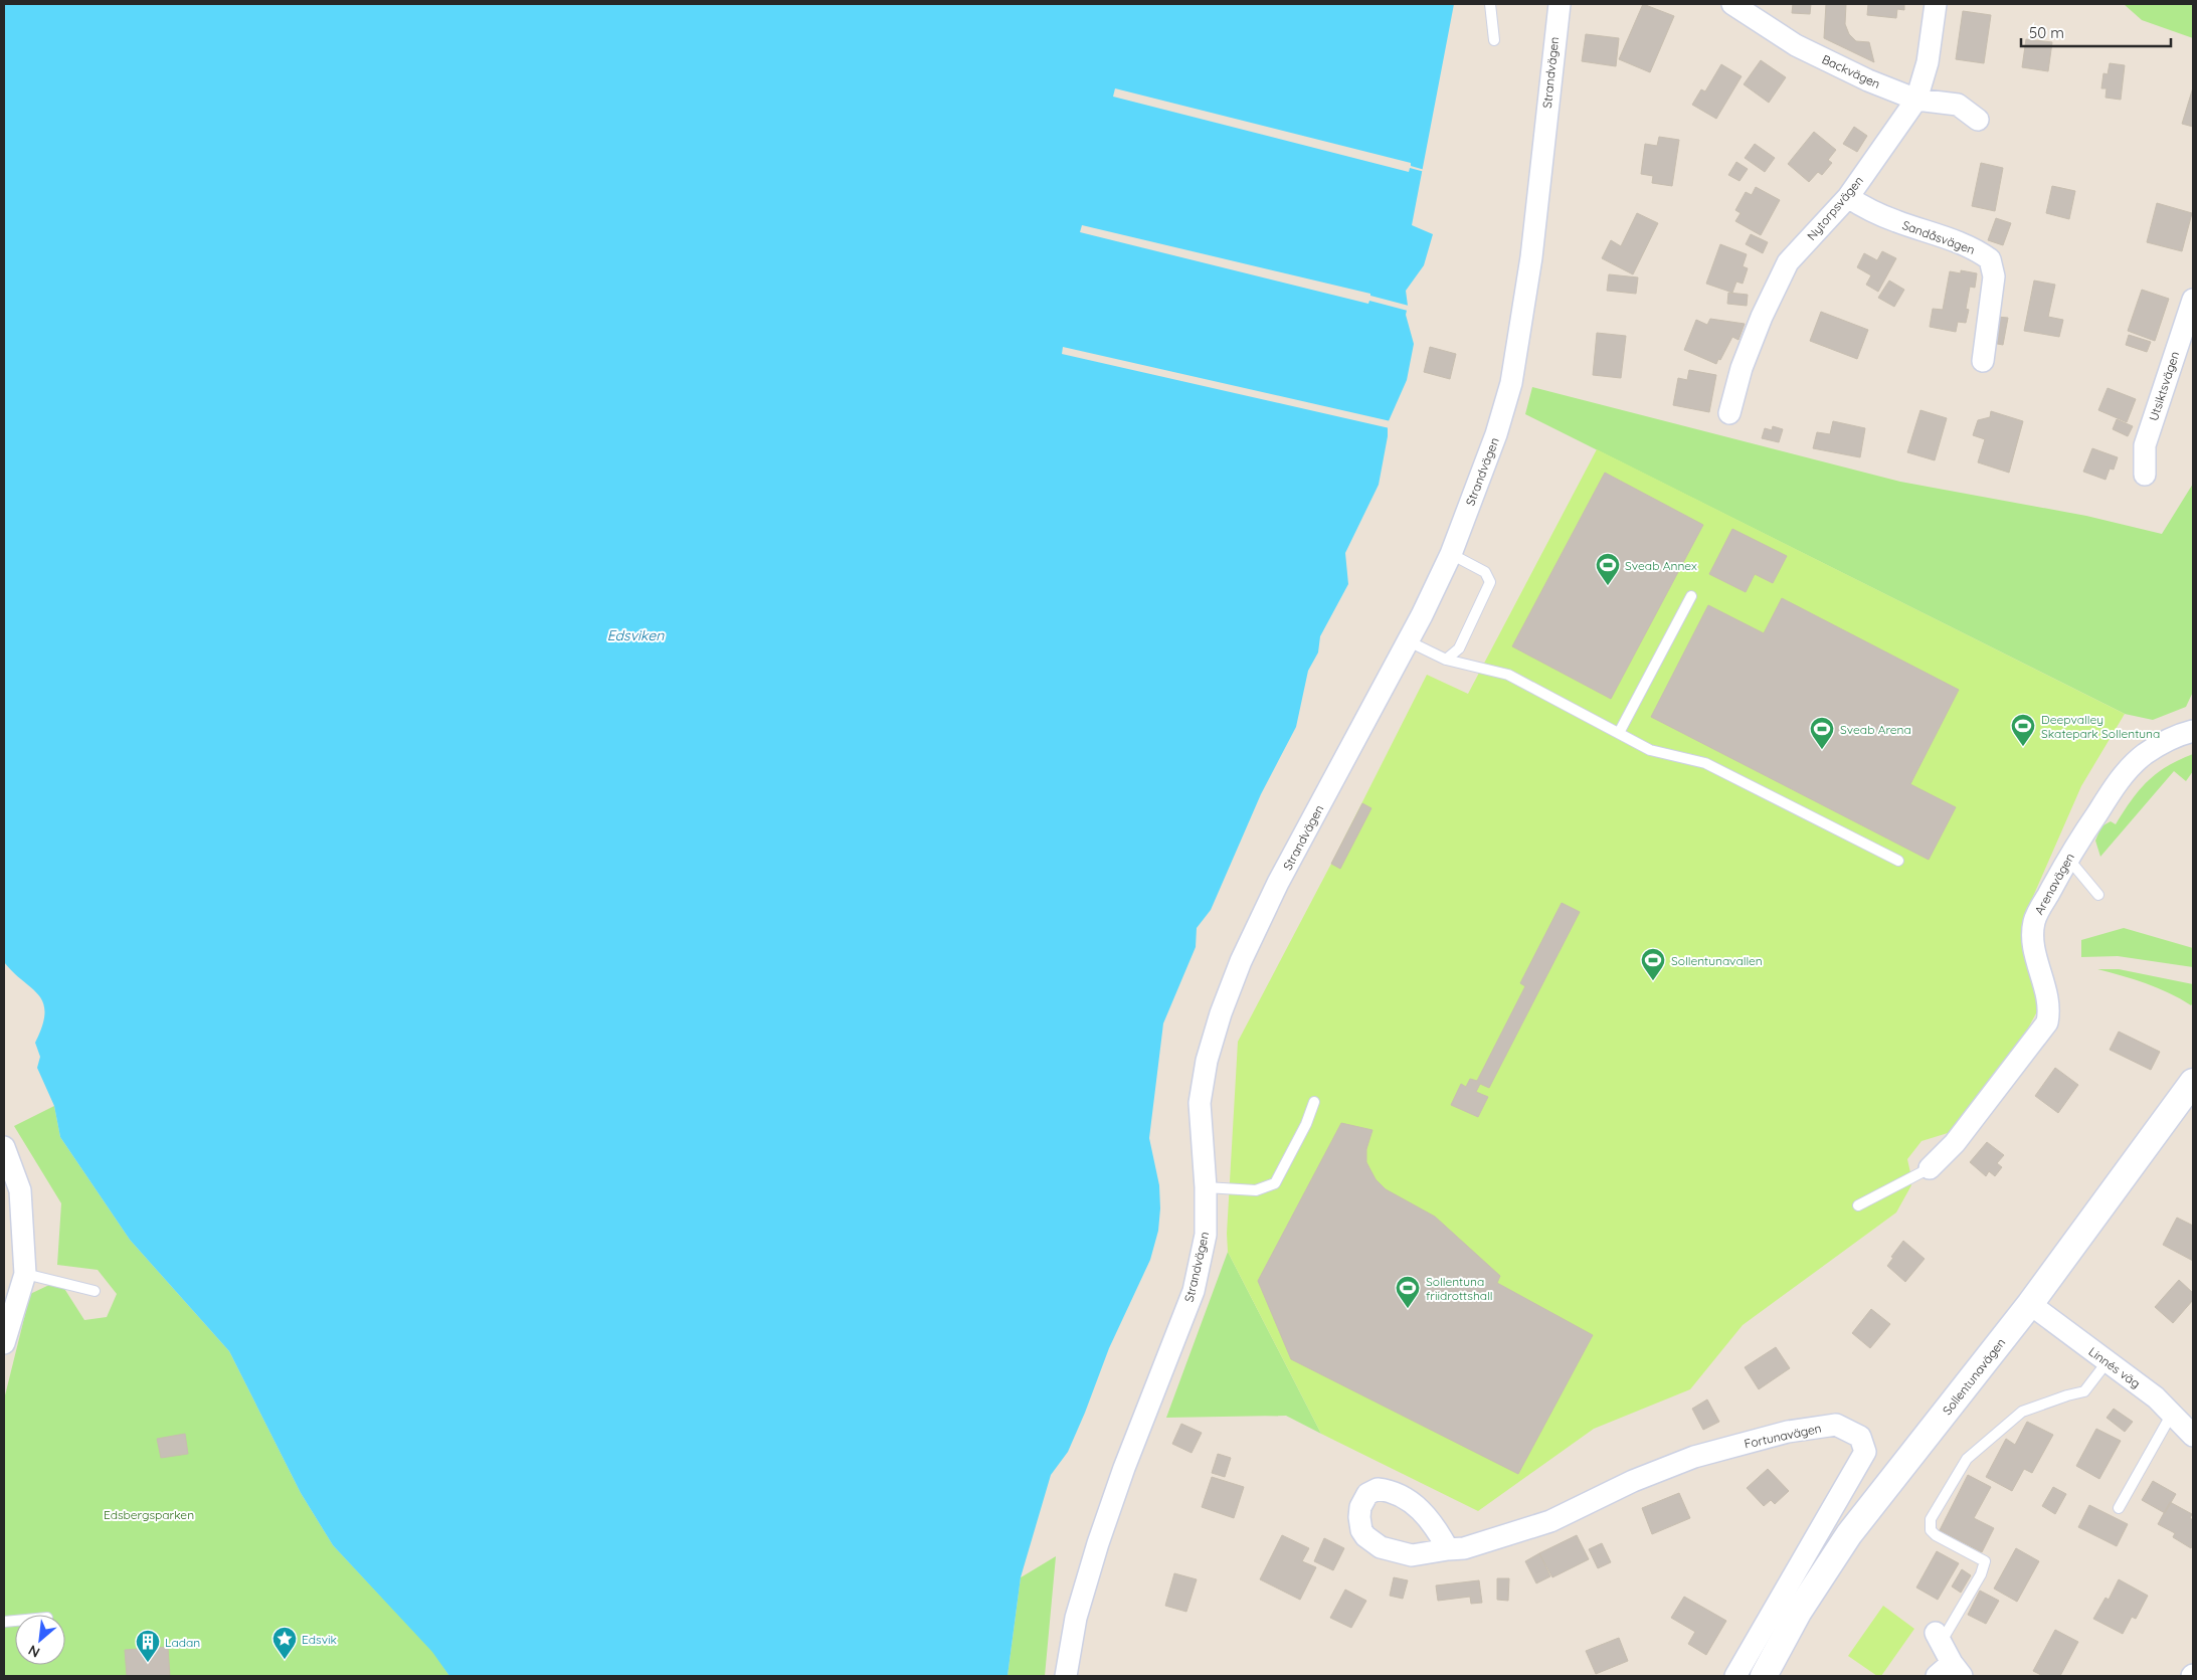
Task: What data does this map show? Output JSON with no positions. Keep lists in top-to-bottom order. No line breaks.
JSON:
{"streets":{"street":["Backvägen","Strandvägen","Nytorpsvägen","Sandåsvägen","Utsiktsvägen","Arenavägen","Linnés väg","Sollentunavägen","Fortunavägen"]},"crossings":[["Backvägen","Nytorpsvägen"],["Nytorpsvägen","Sandåsvägen"],["Linnés väg","Sollentunavägen"]],"water":["Edsviken"],"parks":["Edsbergsparken"],"places":{"sports":["Sveab Annex","Deepvalley Skatepark Sollentuna","Sveab Arena","Sollentunavallen","Sollentuna friidrottshall"],"place":["Edsvik"],"building":["Ladan"]},"scale_bar":"50 m","north":"bottom left"}
